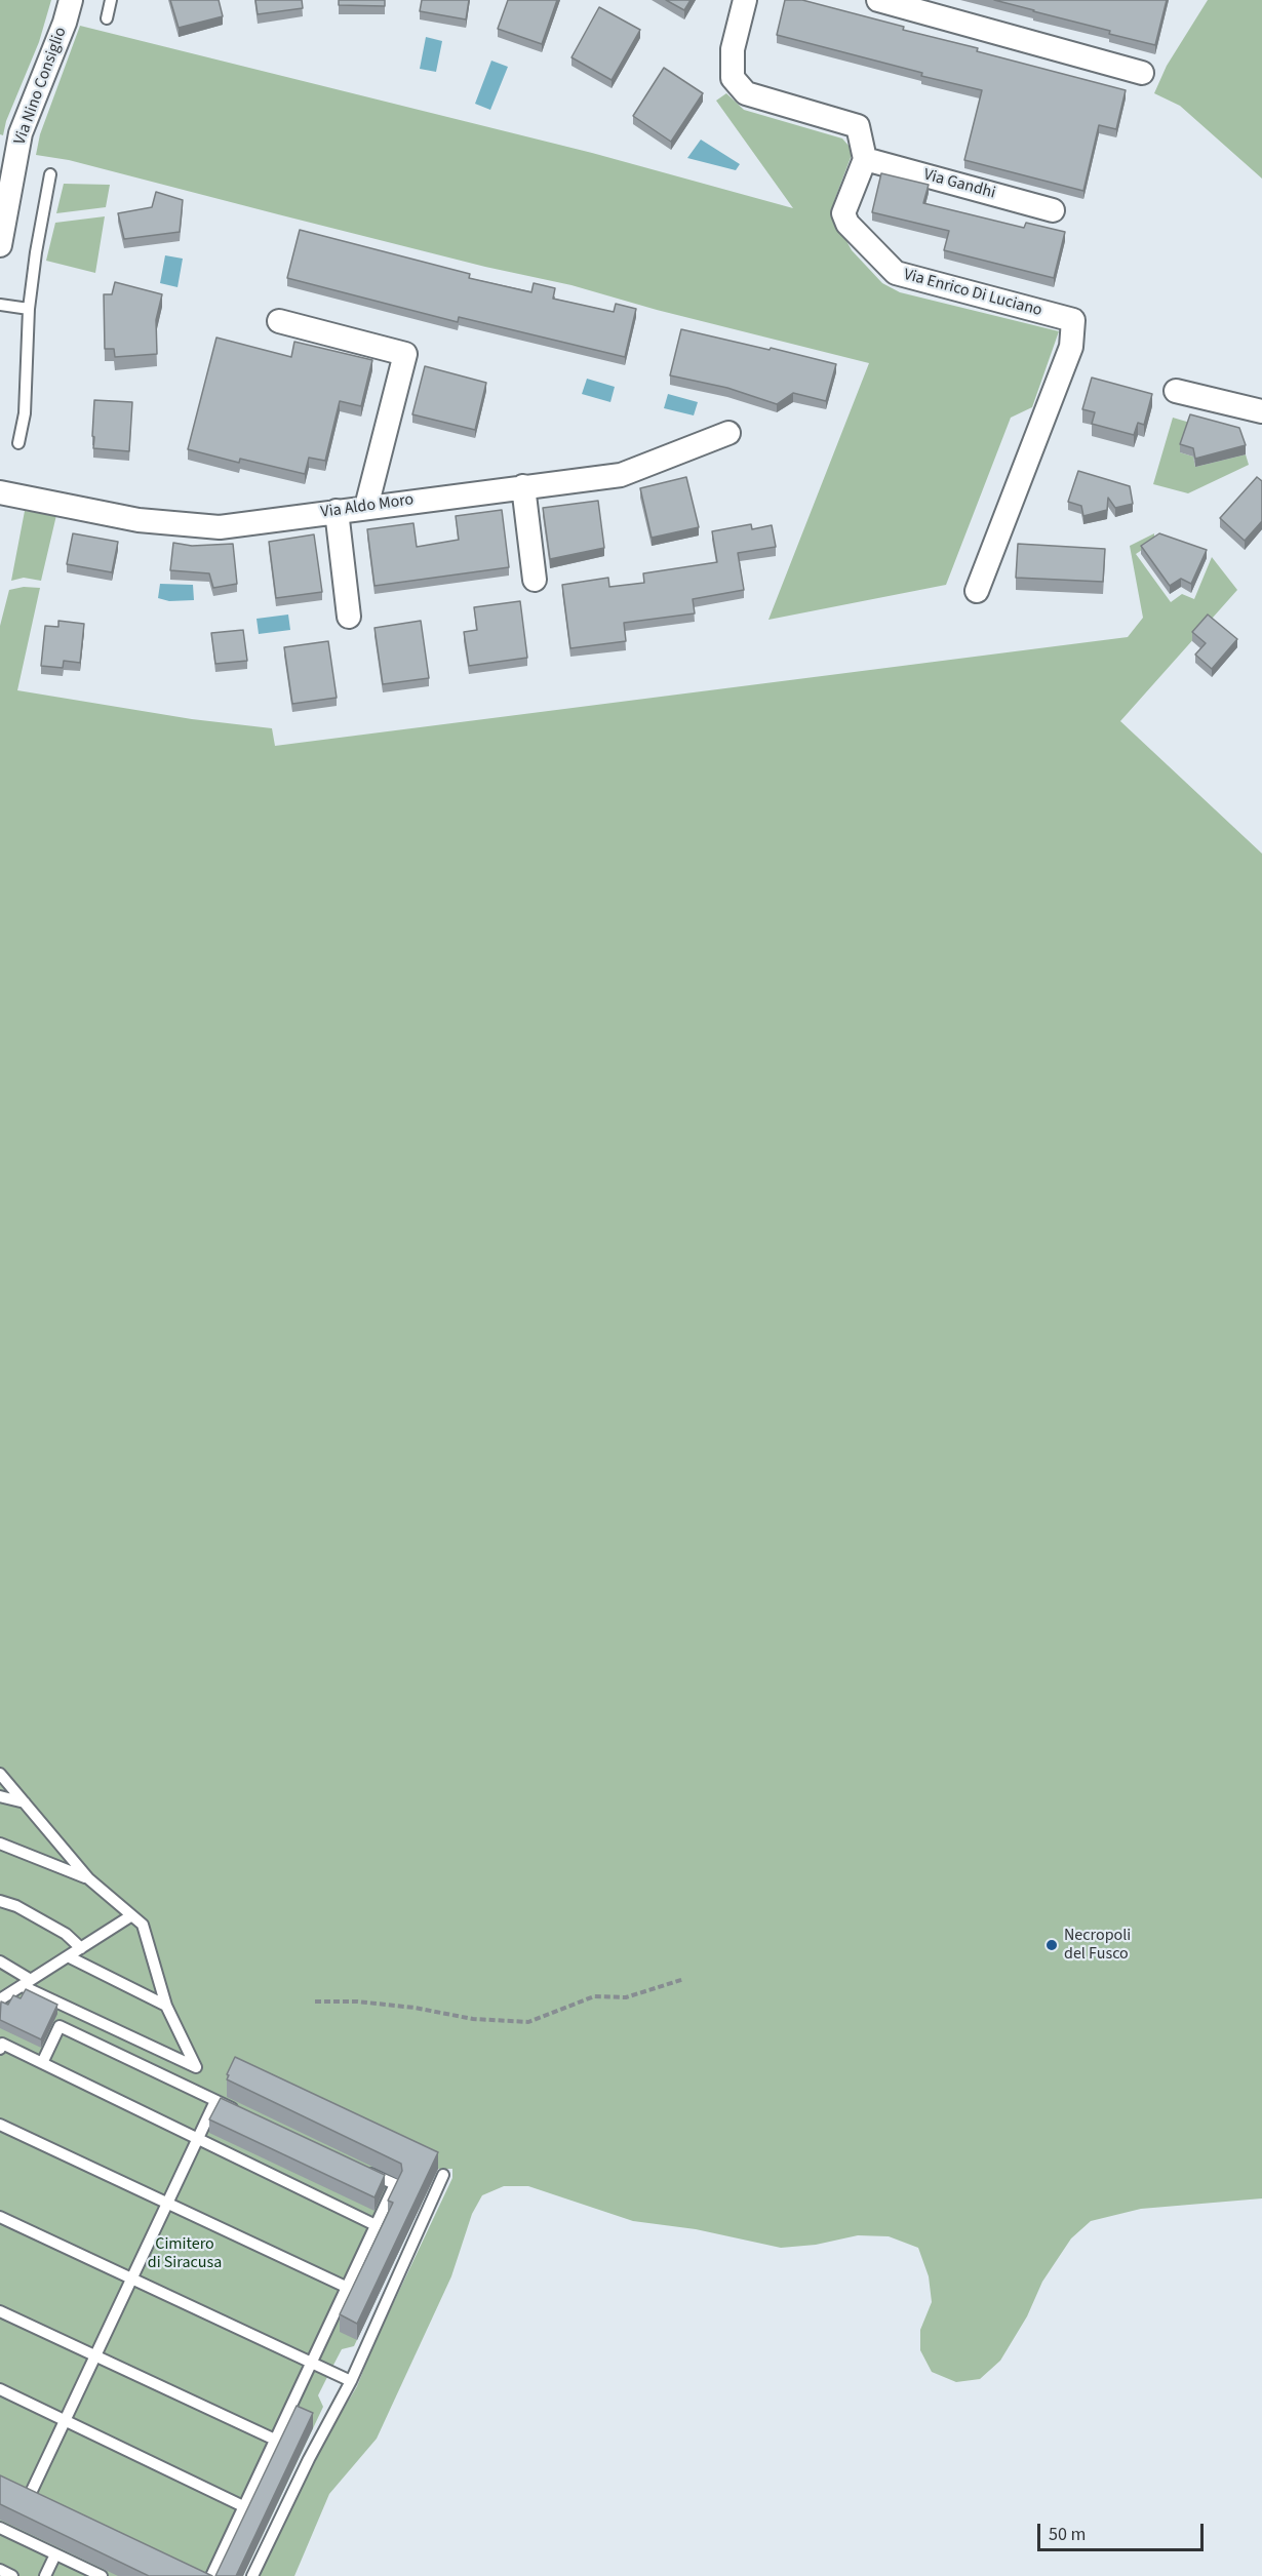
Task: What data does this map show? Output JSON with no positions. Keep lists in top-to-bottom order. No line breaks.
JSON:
{"streets":{"street":["Via Nino Consiglio","Via Gandhi","Via Enrico Di Luciano","Via Aldo Moro"]},"crossings":[["Via Gandhi","Via Enrico Di Luciano"]],"parks":["Cimitero di Siracusa"],"places":["Necropoli del Fusco"],"scale_bar":"50 m"}
